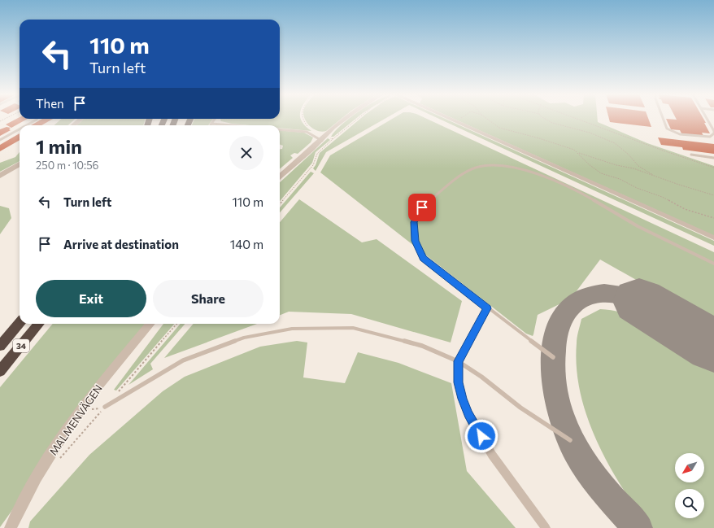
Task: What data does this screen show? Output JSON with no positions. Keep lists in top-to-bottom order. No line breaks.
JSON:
{"streets":{"highway":["34"],"street":["MALMENVÄGEN"]},"north":"bottom left","page":{"turn":["110 m","Turn left"],"then":"Then","heading":["1 min","250 m · 10:56"],"list":[{"name":"Turn left","value":"110 m"},{"name":"Arrive at destination","value":"140 m"}],"buttons":["Exit","Share"]}}
